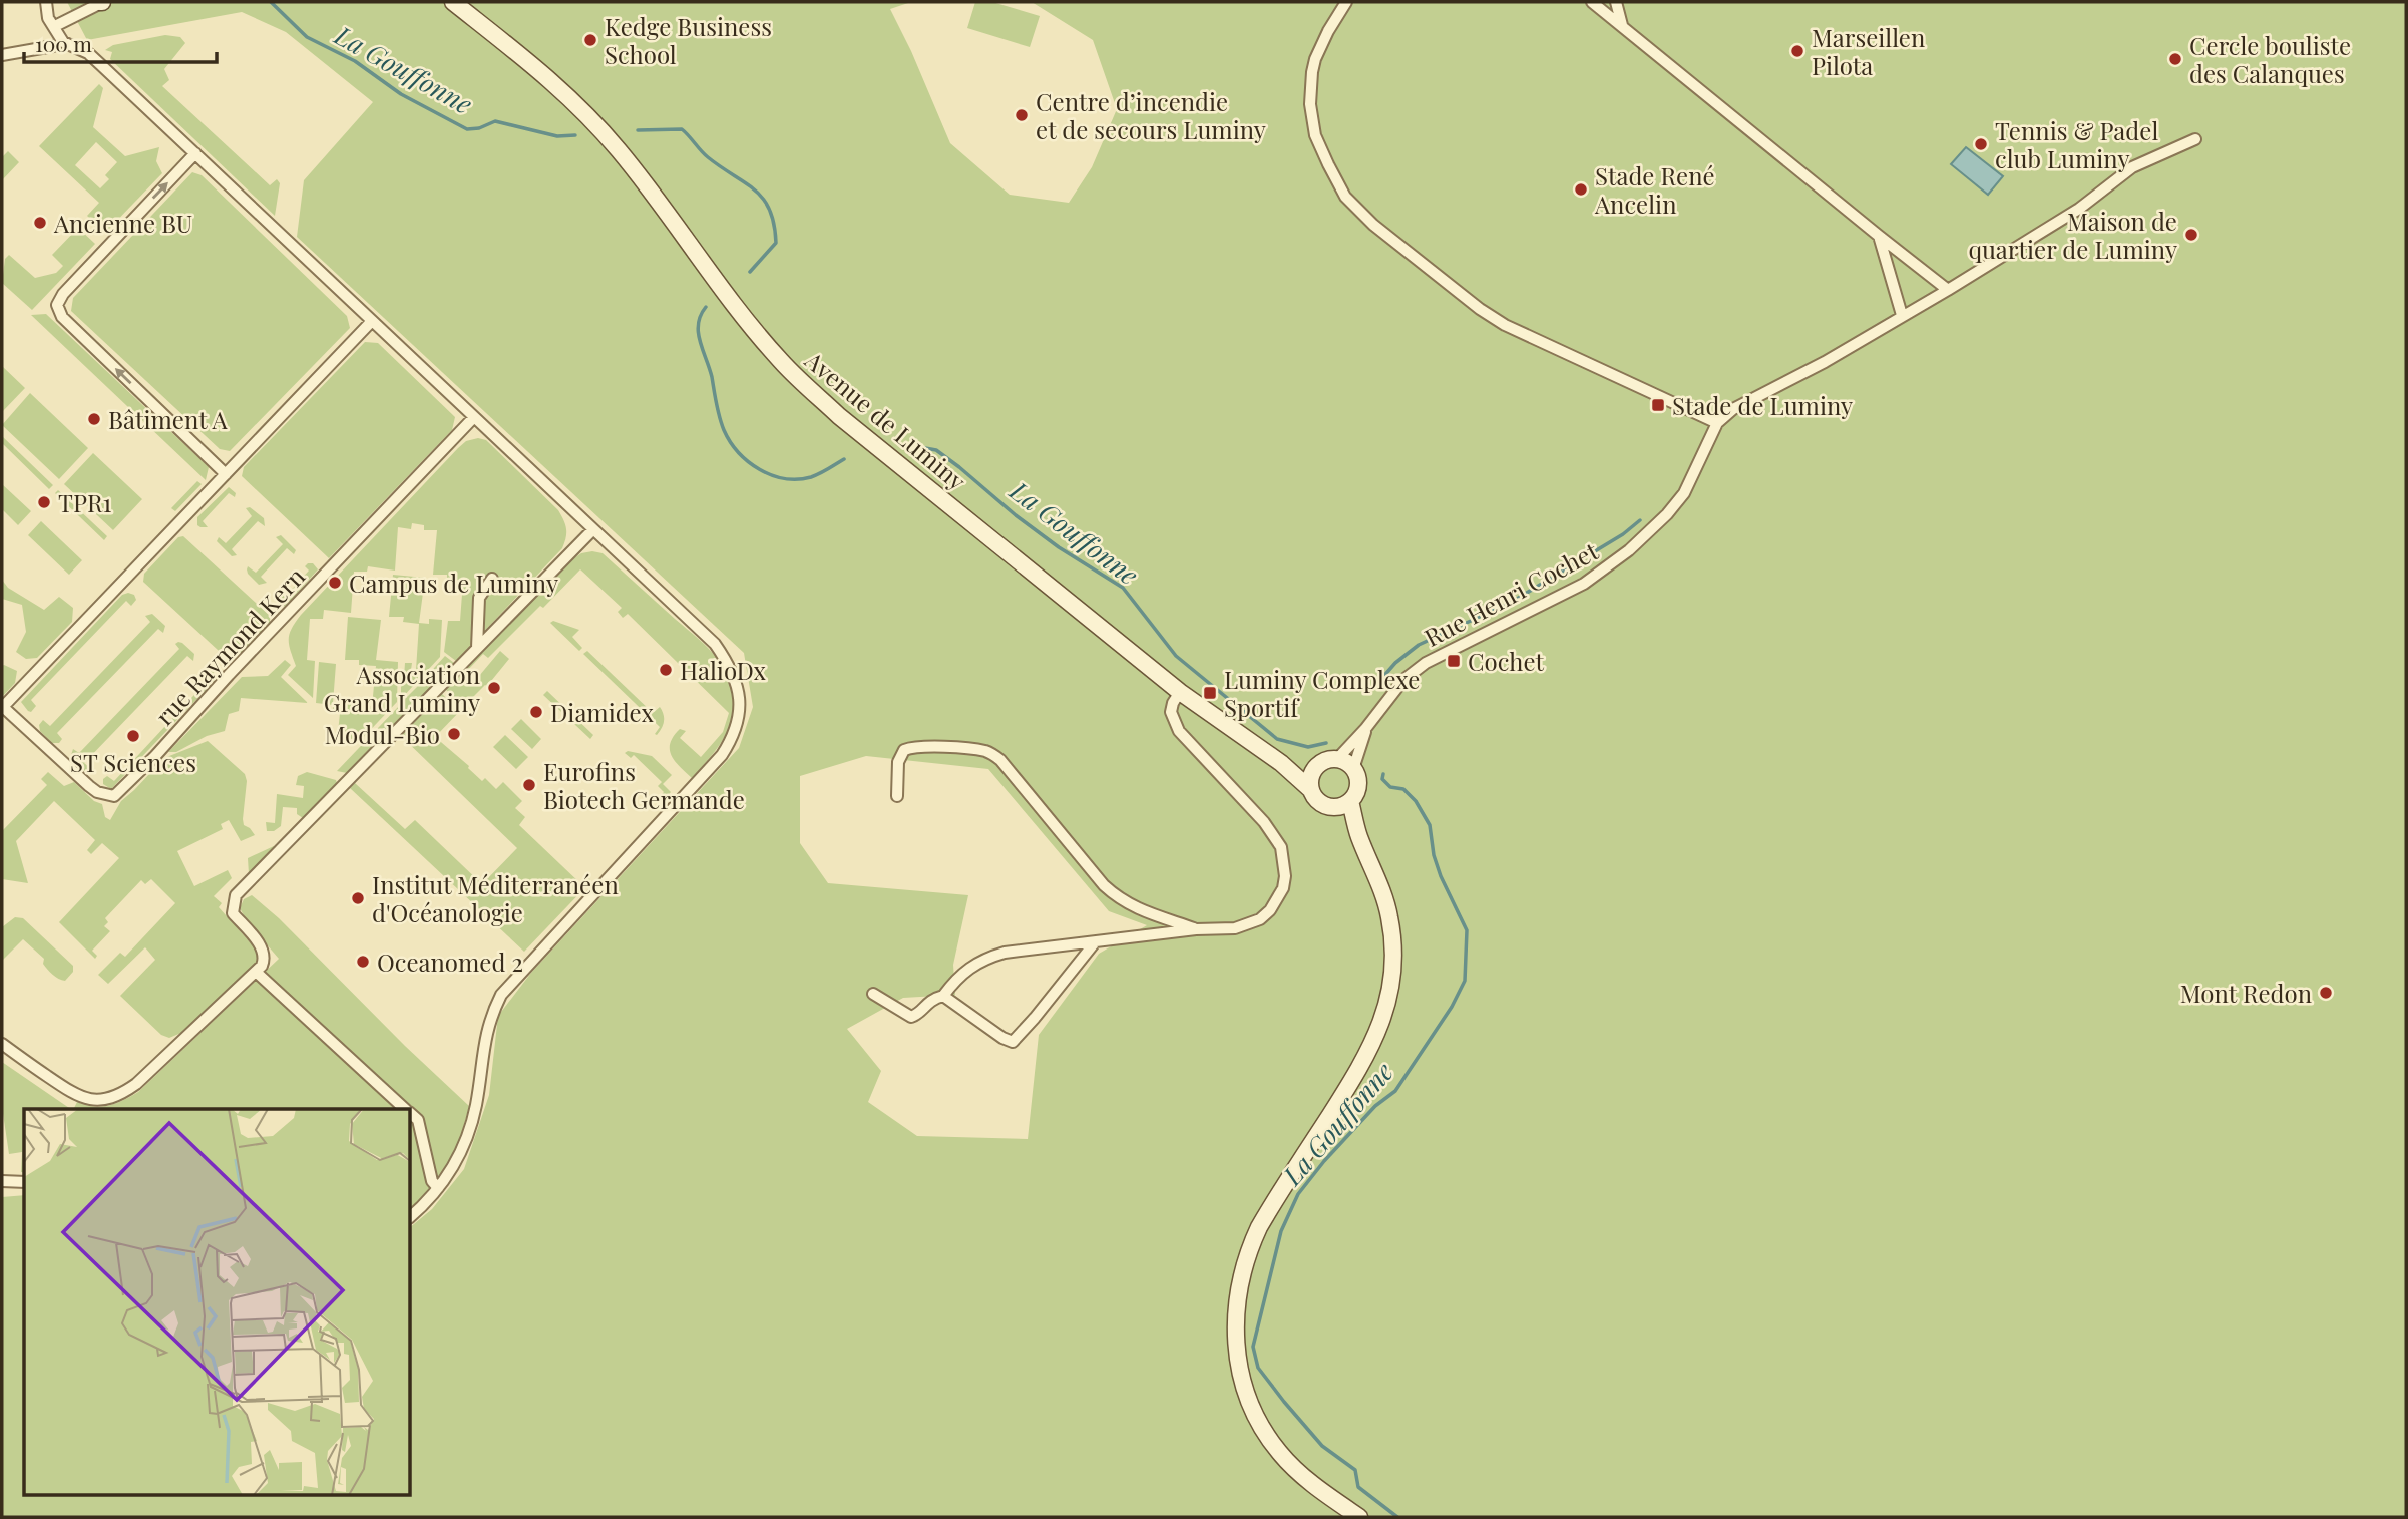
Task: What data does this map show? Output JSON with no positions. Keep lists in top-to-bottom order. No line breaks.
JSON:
{"streets":{"street":["Avenue de Luminy","Rue Henri Cochet","rue Raymond Kern"]},"crossings":[["Avenue de Luminy","Rue Henri Cochet"]],"water":["La Gouffonne"],"places":{"other":["Kedge Business School","Marseillen Pilota","Cercle bouliste des Calanques","Centre d’incendie et de secours Luminy","Tennis & Padel club Luminy","Stade René Ancelin","Ancienne BU","Maison de quartier de Luminy","Bâtiment A","TPR1","Campus de Luminy","HalioDx","Association Grand Luminy","Diamidex","Modul-Bio","ST Sciences","Eurofins Biotech Germande","Institut Méditerranéen d'Océanologie","Oceanomed 2","Mont Redon"],"transit":["Stade de Luminy","Cochet","Luminy Complexe Sportif"]},"scale_bar":"100 m"}
